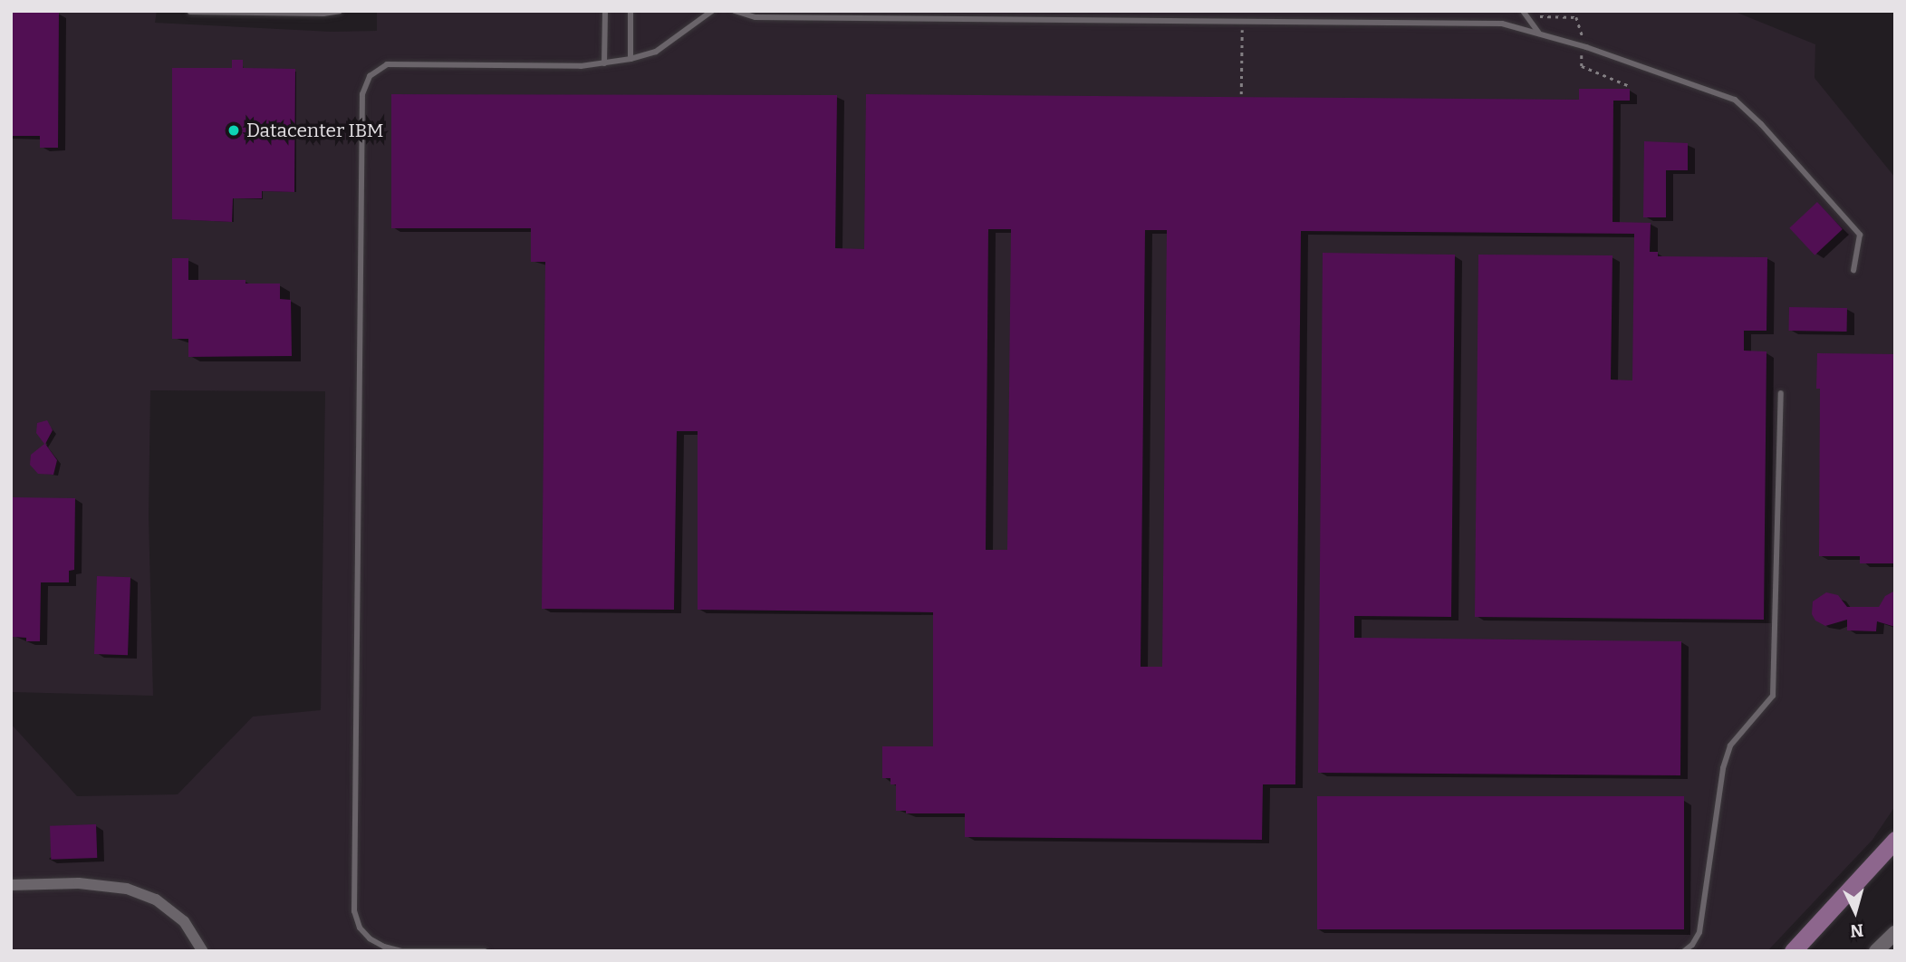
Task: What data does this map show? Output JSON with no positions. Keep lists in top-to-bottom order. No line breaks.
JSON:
{"places":["Datacenter IBM"],"north":"bottom"}
